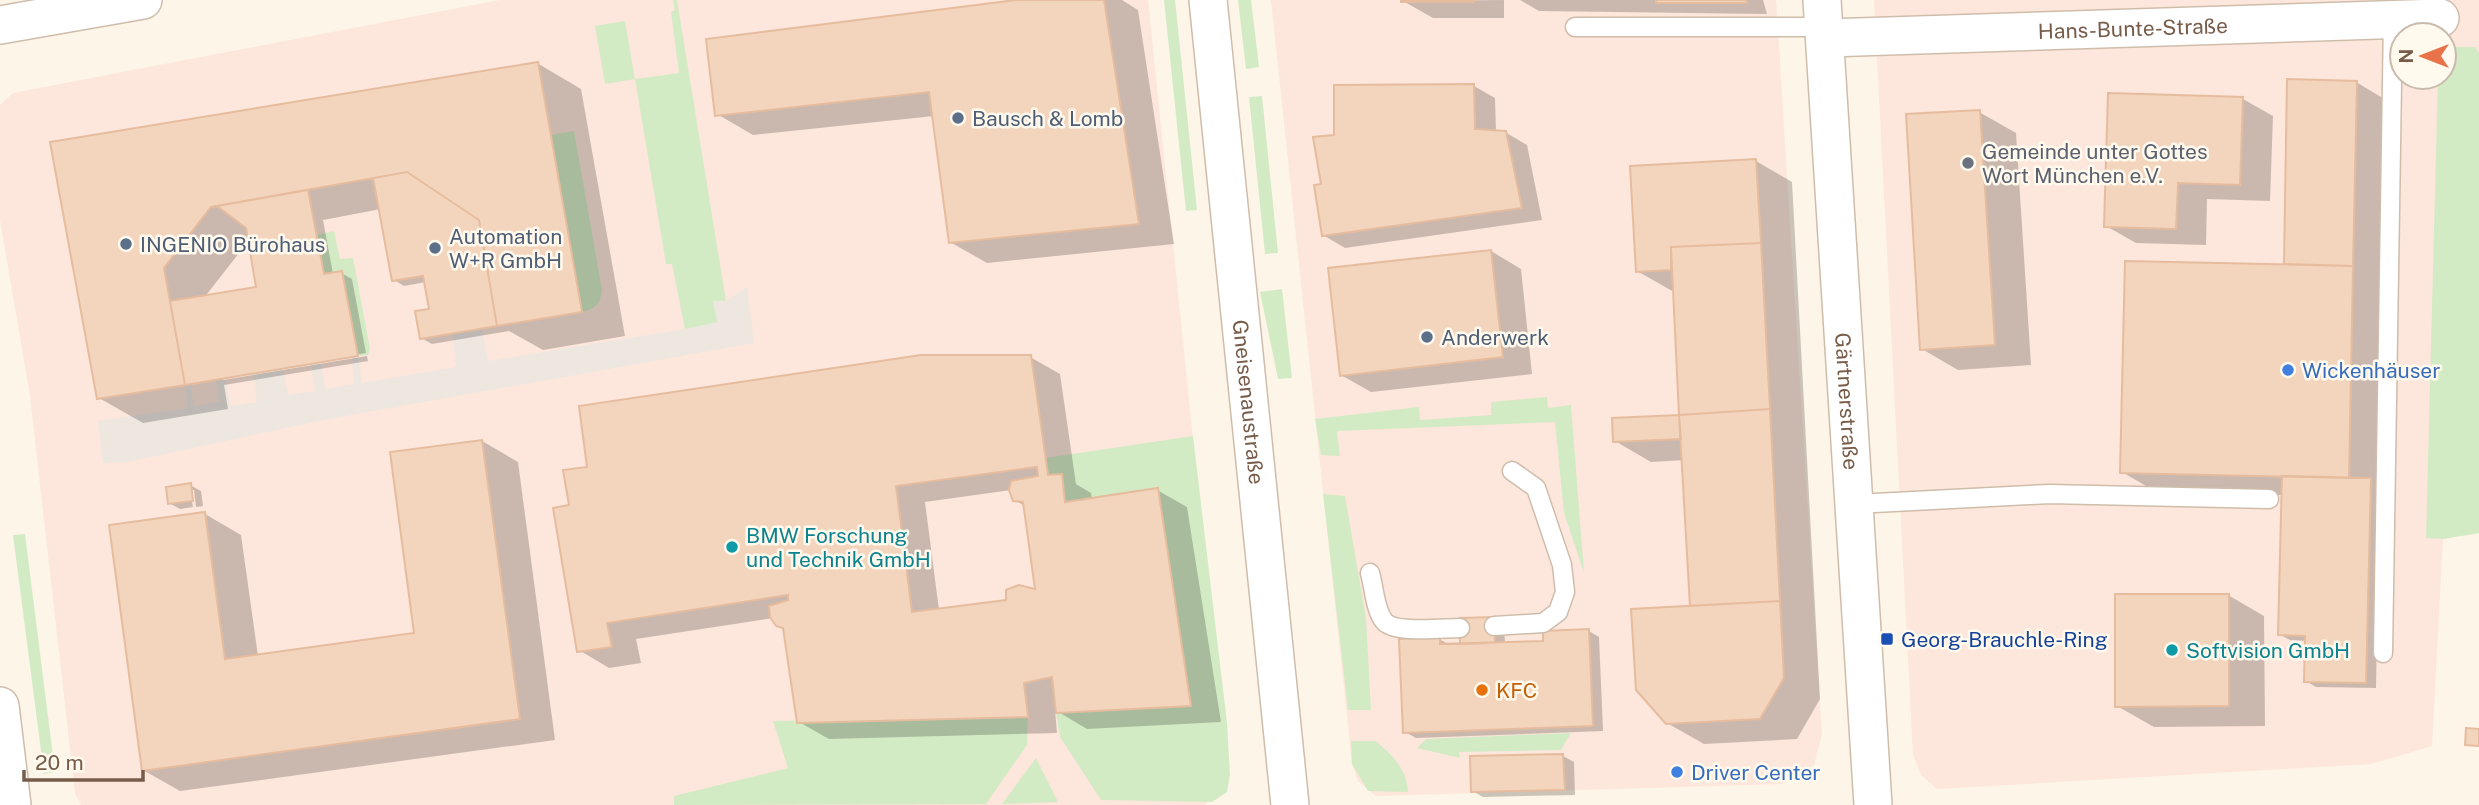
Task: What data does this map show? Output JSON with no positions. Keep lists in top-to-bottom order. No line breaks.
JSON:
{"streets":{"street":["Hans-Bunte-Straße","Gneisenaustraße","Gärtnerstraße"]},"crossings":[["Hans-Bunte-Straße","Gärtnerstraße"]],"places":{"other":["Bausch & Lomb","Gemeinde unter Gottes Wort München e.V.","INGENIO Bürohaus","Automation W+R GmbH","Anderwerk","Wickenhäuser","BMW Forschung und Technik GmbH","Softvision GmbH","KFC","Driver Center"],"transit":["Georg-Brauchle-Ring"]},"scale_bar":"20 m","north":"left"}
